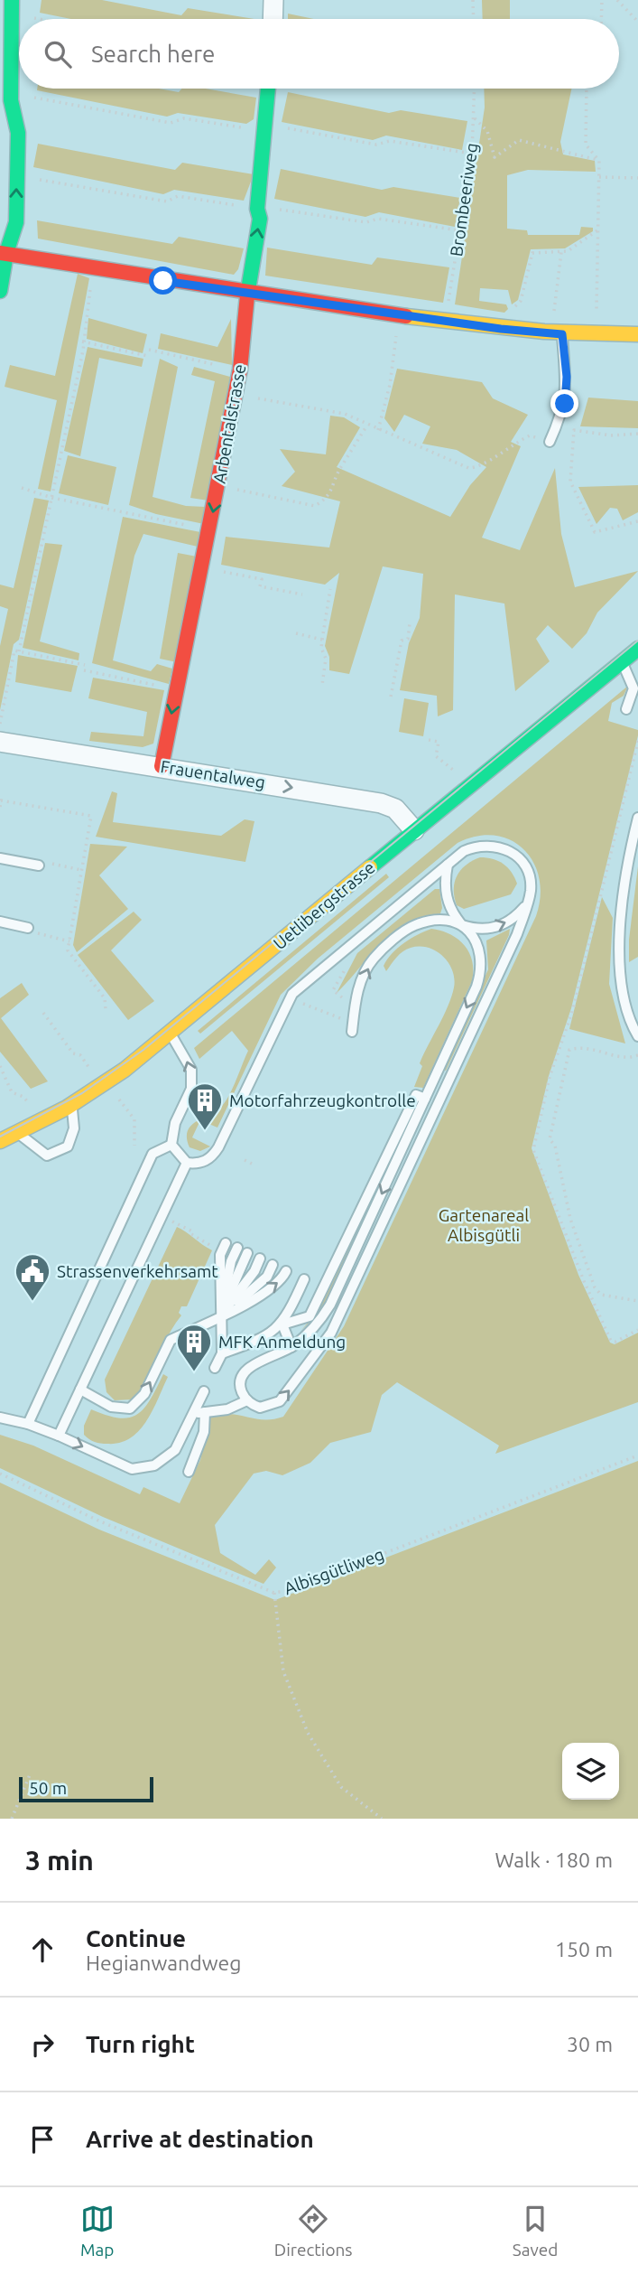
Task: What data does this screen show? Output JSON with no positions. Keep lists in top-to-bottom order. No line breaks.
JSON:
{"streets":{"street":["Arbentalstrasse","Frauentalweg","Uetlibergstrasse"],"path":["Brombeeriweg","Albisgütliweg"]},"crossings":[["Arbentalstrasse","Frauentalweg"],["Frauentalweg","Uetlibergstrasse"]],"one_way":["Frauentalweg"],"parks":["Gartenareal Albisgütli"],"places":{"building":["Motorfahrzeugkontrolle","MFK Anmeldung"],"public building":["Strassenverkehrsamt"]},"scale_bar":"50 m","page":{"search":"Search here","scale":"50 m","heading":["3 min","Walk · 180 m"],"list":[["Continue","Hegianwandweg","150 m"],["Turn right","30 m"],"Arrive at destination"],"nav":["Map","Directions","Saved"]}}
